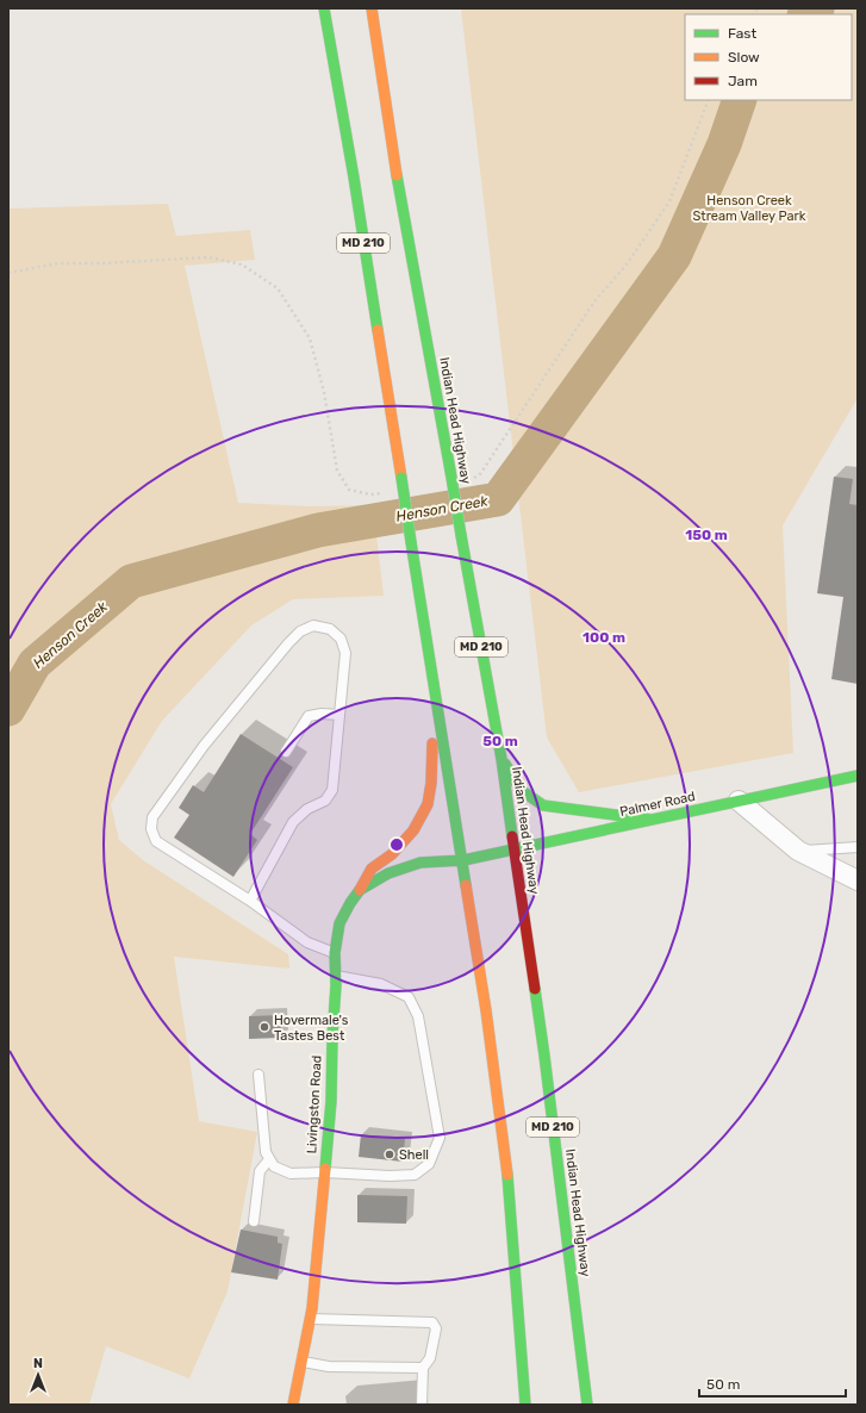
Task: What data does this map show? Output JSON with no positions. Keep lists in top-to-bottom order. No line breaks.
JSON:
{"streets":{"main road":["MD 210","Indian Head Highway","Palmer Road","Livingston Road"]},"crossings":[["MD 210","Palmer Road"],["MD 210","Livingston Road"],["Indian Head Highway","Palmer Road"],["Palmer Road","Livingston Road"]],"water":["Henson Creek"],"parks":["Henson Creek Stream Valley Park"],"places":["Hovermale's Tastes Best","Shell"],"legend":["Fast","Slow","Jam"],"scale_bar":"50 m","north":"top","rings":["150 m","100 m","50 m"]}
